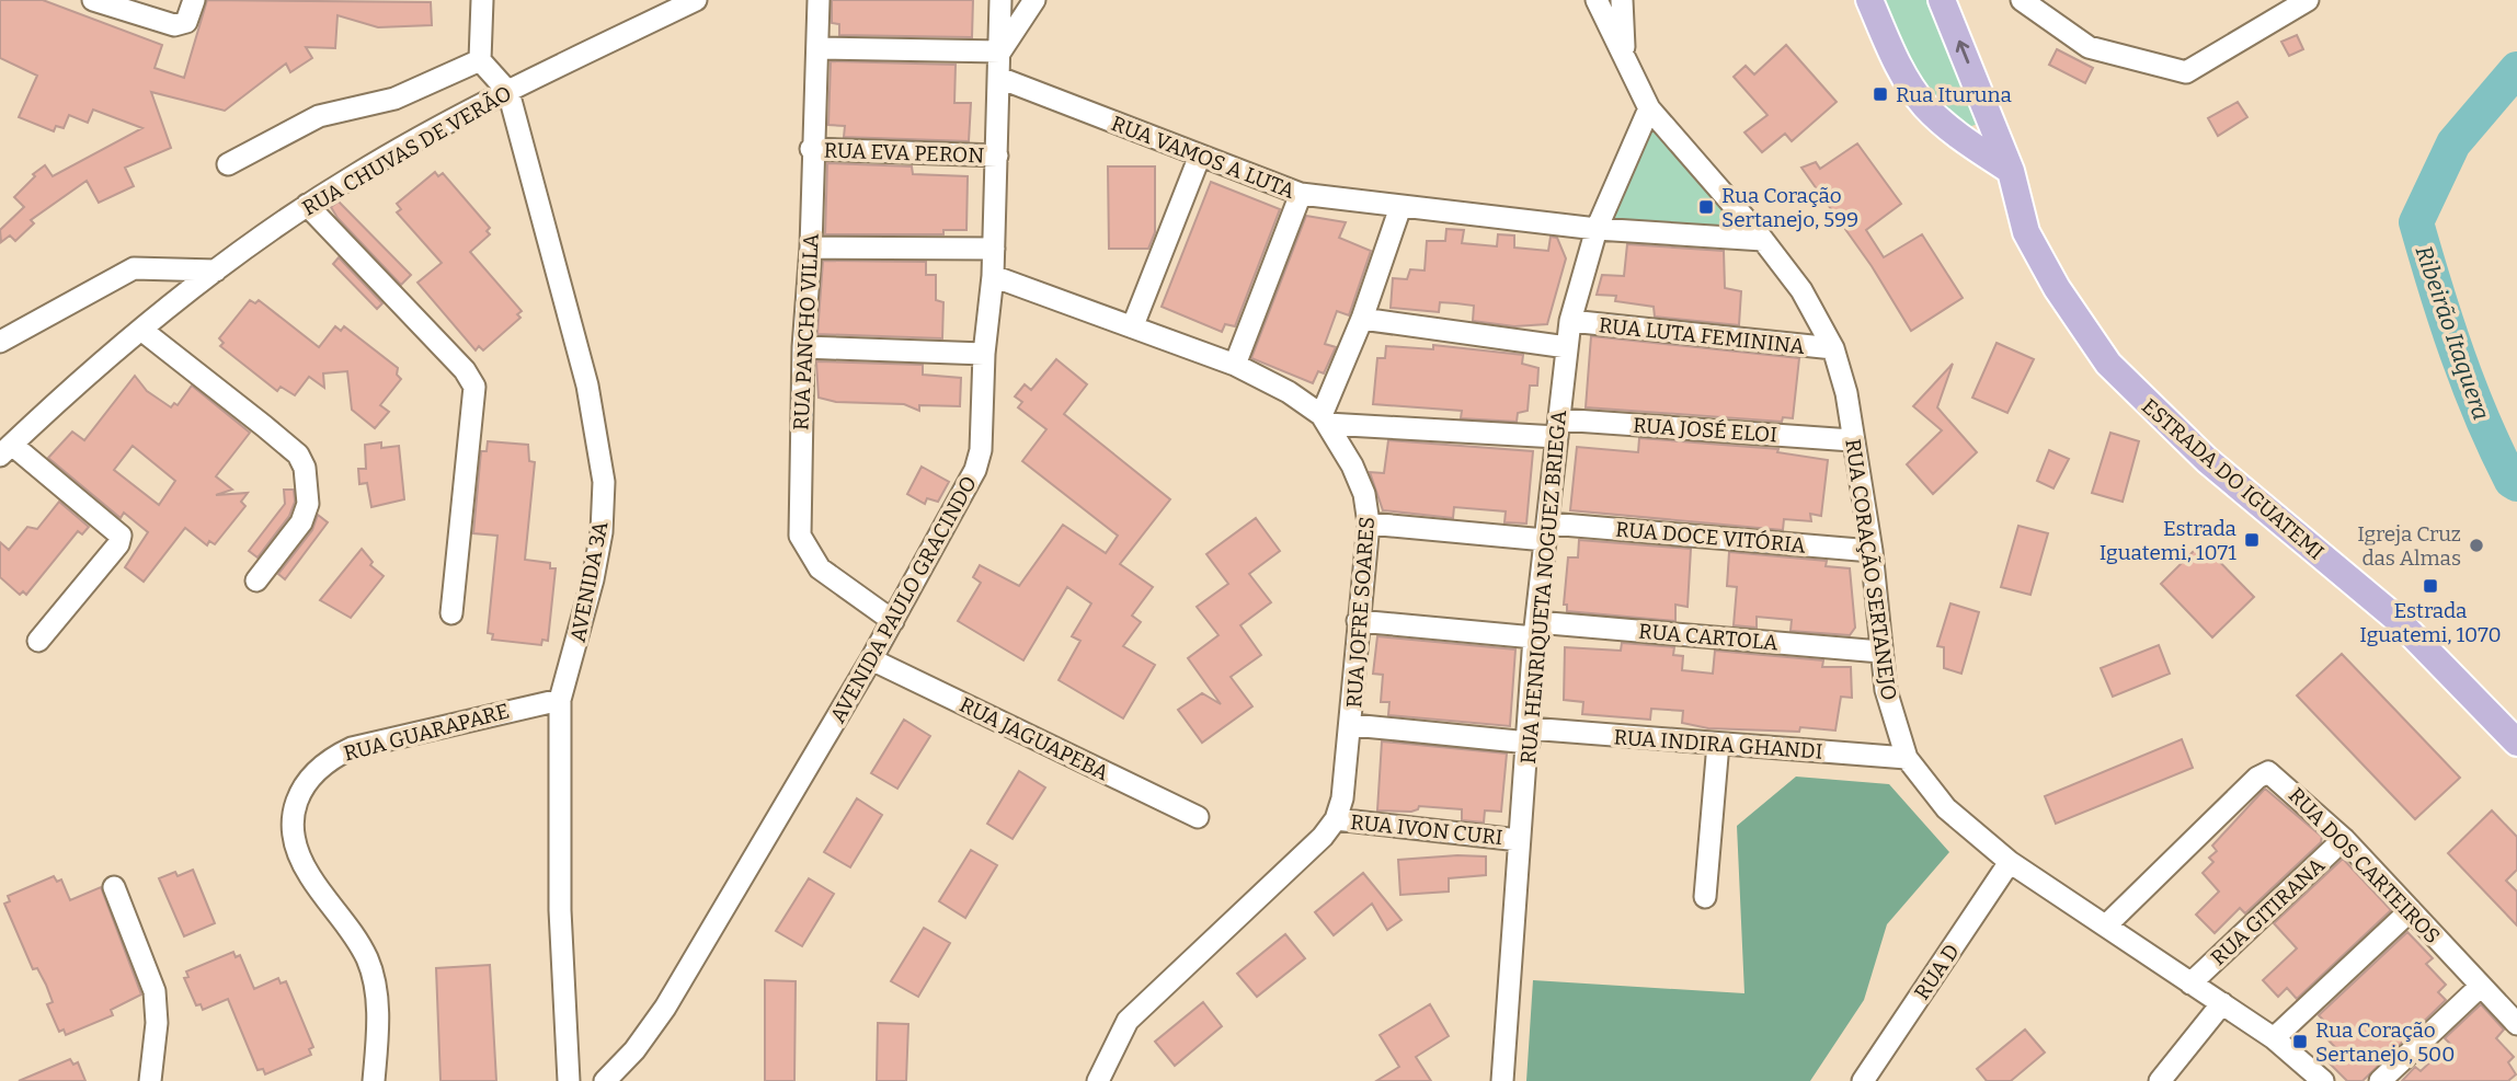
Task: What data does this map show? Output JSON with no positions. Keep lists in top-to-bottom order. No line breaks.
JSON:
{"streets":{"main road":["ESTRADA DO IGUATEMI"],"street":["RUA CHUVAS DE VERÃO","RUA EVA PERON","RUA VAMOS A LUTA","RUA PANCHO VILLA","RUA LUTA FEMININA","RUA JOSÉ ELOI","RUA DOCE VITÓRIA","RUA CORAÇÃO SERTANEJO","AVENIDA 3A","RUA HENRIQUETA NOGUEZ BRIEGA","AVENIDA PAULO GRACINDO","RUA JOFRE SOARES","RUA CARTOLA","RUA GUARAPARE","RUA JAGUAPEBA","RUA INDIRA GHANDI","RUA IVON CURI","RUA DOS CARTEIROS","RUA GITIRANA","RUA D"]},"crossings":[["RUA CHUVAS DE VERÃO","AVENIDA 3A"],["RUA EVA PERON","RUA PANCHO VILLA"],["RUA EVA PERON","AVENIDA PAULO GRACINDO"],["RUA VAMOS A LUTA","RUA CORAÇÃO SERTANEJO"],["RUA VAMOS A LUTA","RUA HENRIQUETA NOGUEZ BRIEGA"],["RUA VAMOS A LUTA","AVENIDA PAULO GRACINDO"],["RUA PANCHO VILLA","AVENIDA PAULO GRACINDO"],["RUA LUTA FEMININA","RUA CORAÇÃO SERTANEJO"],["RUA LUTA FEMININA","RUA HENRIQUETA NOGUEZ BRIEGA"],["RUA JOSÉ ELOI","RUA CORAÇÃO SERTANEJO"],["RUA JOSÉ ELOI","RUA HENRIQUETA NOGUEZ BRIEGA"],["RUA JOSÉ ELOI","RUA JOFRE SOARES"],["RUA DOCE VITÓRIA","RUA CORAÇÃO SERTANEJO"],["RUA DOCE VITÓRIA","RUA HENRIQUETA NOGUEZ BRIEGA"],["RUA DOCE VITÓRIA","RUA JOFRE SOARES"],["RUA CORAÇÃO SERTANEJO","RUA HENRIQUETA NOGUEZ BRIEGA"],["RUA CORAÇÃO SERTANEJO","RUA CARTOLA"],["RUA CORAÇÃO SERTANEJO","RUA INDIRA GHANDI"],["RUA CORAÇÃO SERTANEJO","RUA DOS CARTEIROS"],["RUA CORAÇÃO SERTANEJO","RUA GITIRANA"],["RUA CORAÇÃO SERTANEJO","RUA D"],["AVENIDA 3A","RUA GUARAPARE"],["RUA HENRIQUETA NOGUEZ BRIEGA","RUA CARTOLA"],["RUA HENRIQUETA NOGUEZ BRIEGA","RUA INDIRA GHANDI"],["RUA HENRIQUETA NOGUEZ BRIEGA","RUA IVON CURI"],["AVENIDA PAULO GRACINDO","RUA JOFRE SOARES"],["AVENIDA PAULO GRACINDO","RUA JAGUAPEBA"],["RUA JOFRE SOARES","RUA CARTOLA"],["RUA JOFRE SOARES","RUA INDIRA GHANDI"],["RUA JOFRE SOARES","RUA IVON CURI"],["RUA DOS CARTEIROS","RUA GITIRANA"]],"water":["Ribeirão Itaquera"],"places":{"transit":["Rua Ituruna","Rua Coração Sertanejo, 599","Estrada Iguatemi, 1071","Estrada Iguatemi, 1070","Rua Coração Sertanejo, 500"],"other":["Igreja Cruz das Almas"]}}
